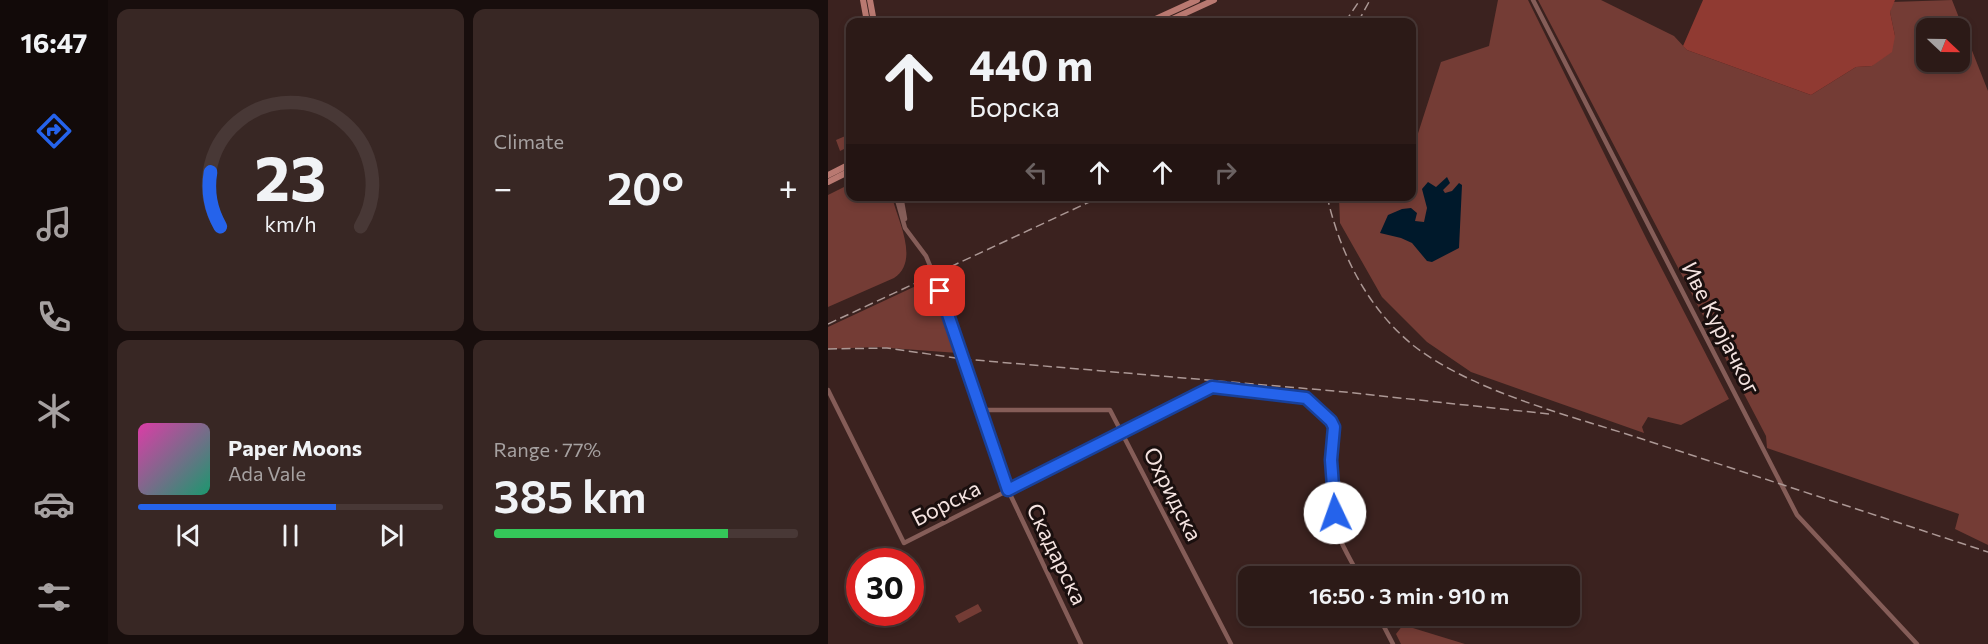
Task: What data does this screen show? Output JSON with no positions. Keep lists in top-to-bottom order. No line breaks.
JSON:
{"streets":{"street":["Иве Курјачког","Охридска","Борска","Скадарска"]},"crossings":[["Охридска","Борска"],["Охридска","Скадарска"],["Борска","Скадарска"]],"north":"right","page":{"tabs":"16:47","tile":["Climate",["Range · 77%","385 km"]],"turn":["440 m","Борска"],"heat":["−","20°","+"],"song":["Paper Moons","Ada Vale"],"limit":"30","trip":"16:50 · 3 min · 910 m","gauge":["23","km/h"]}}
